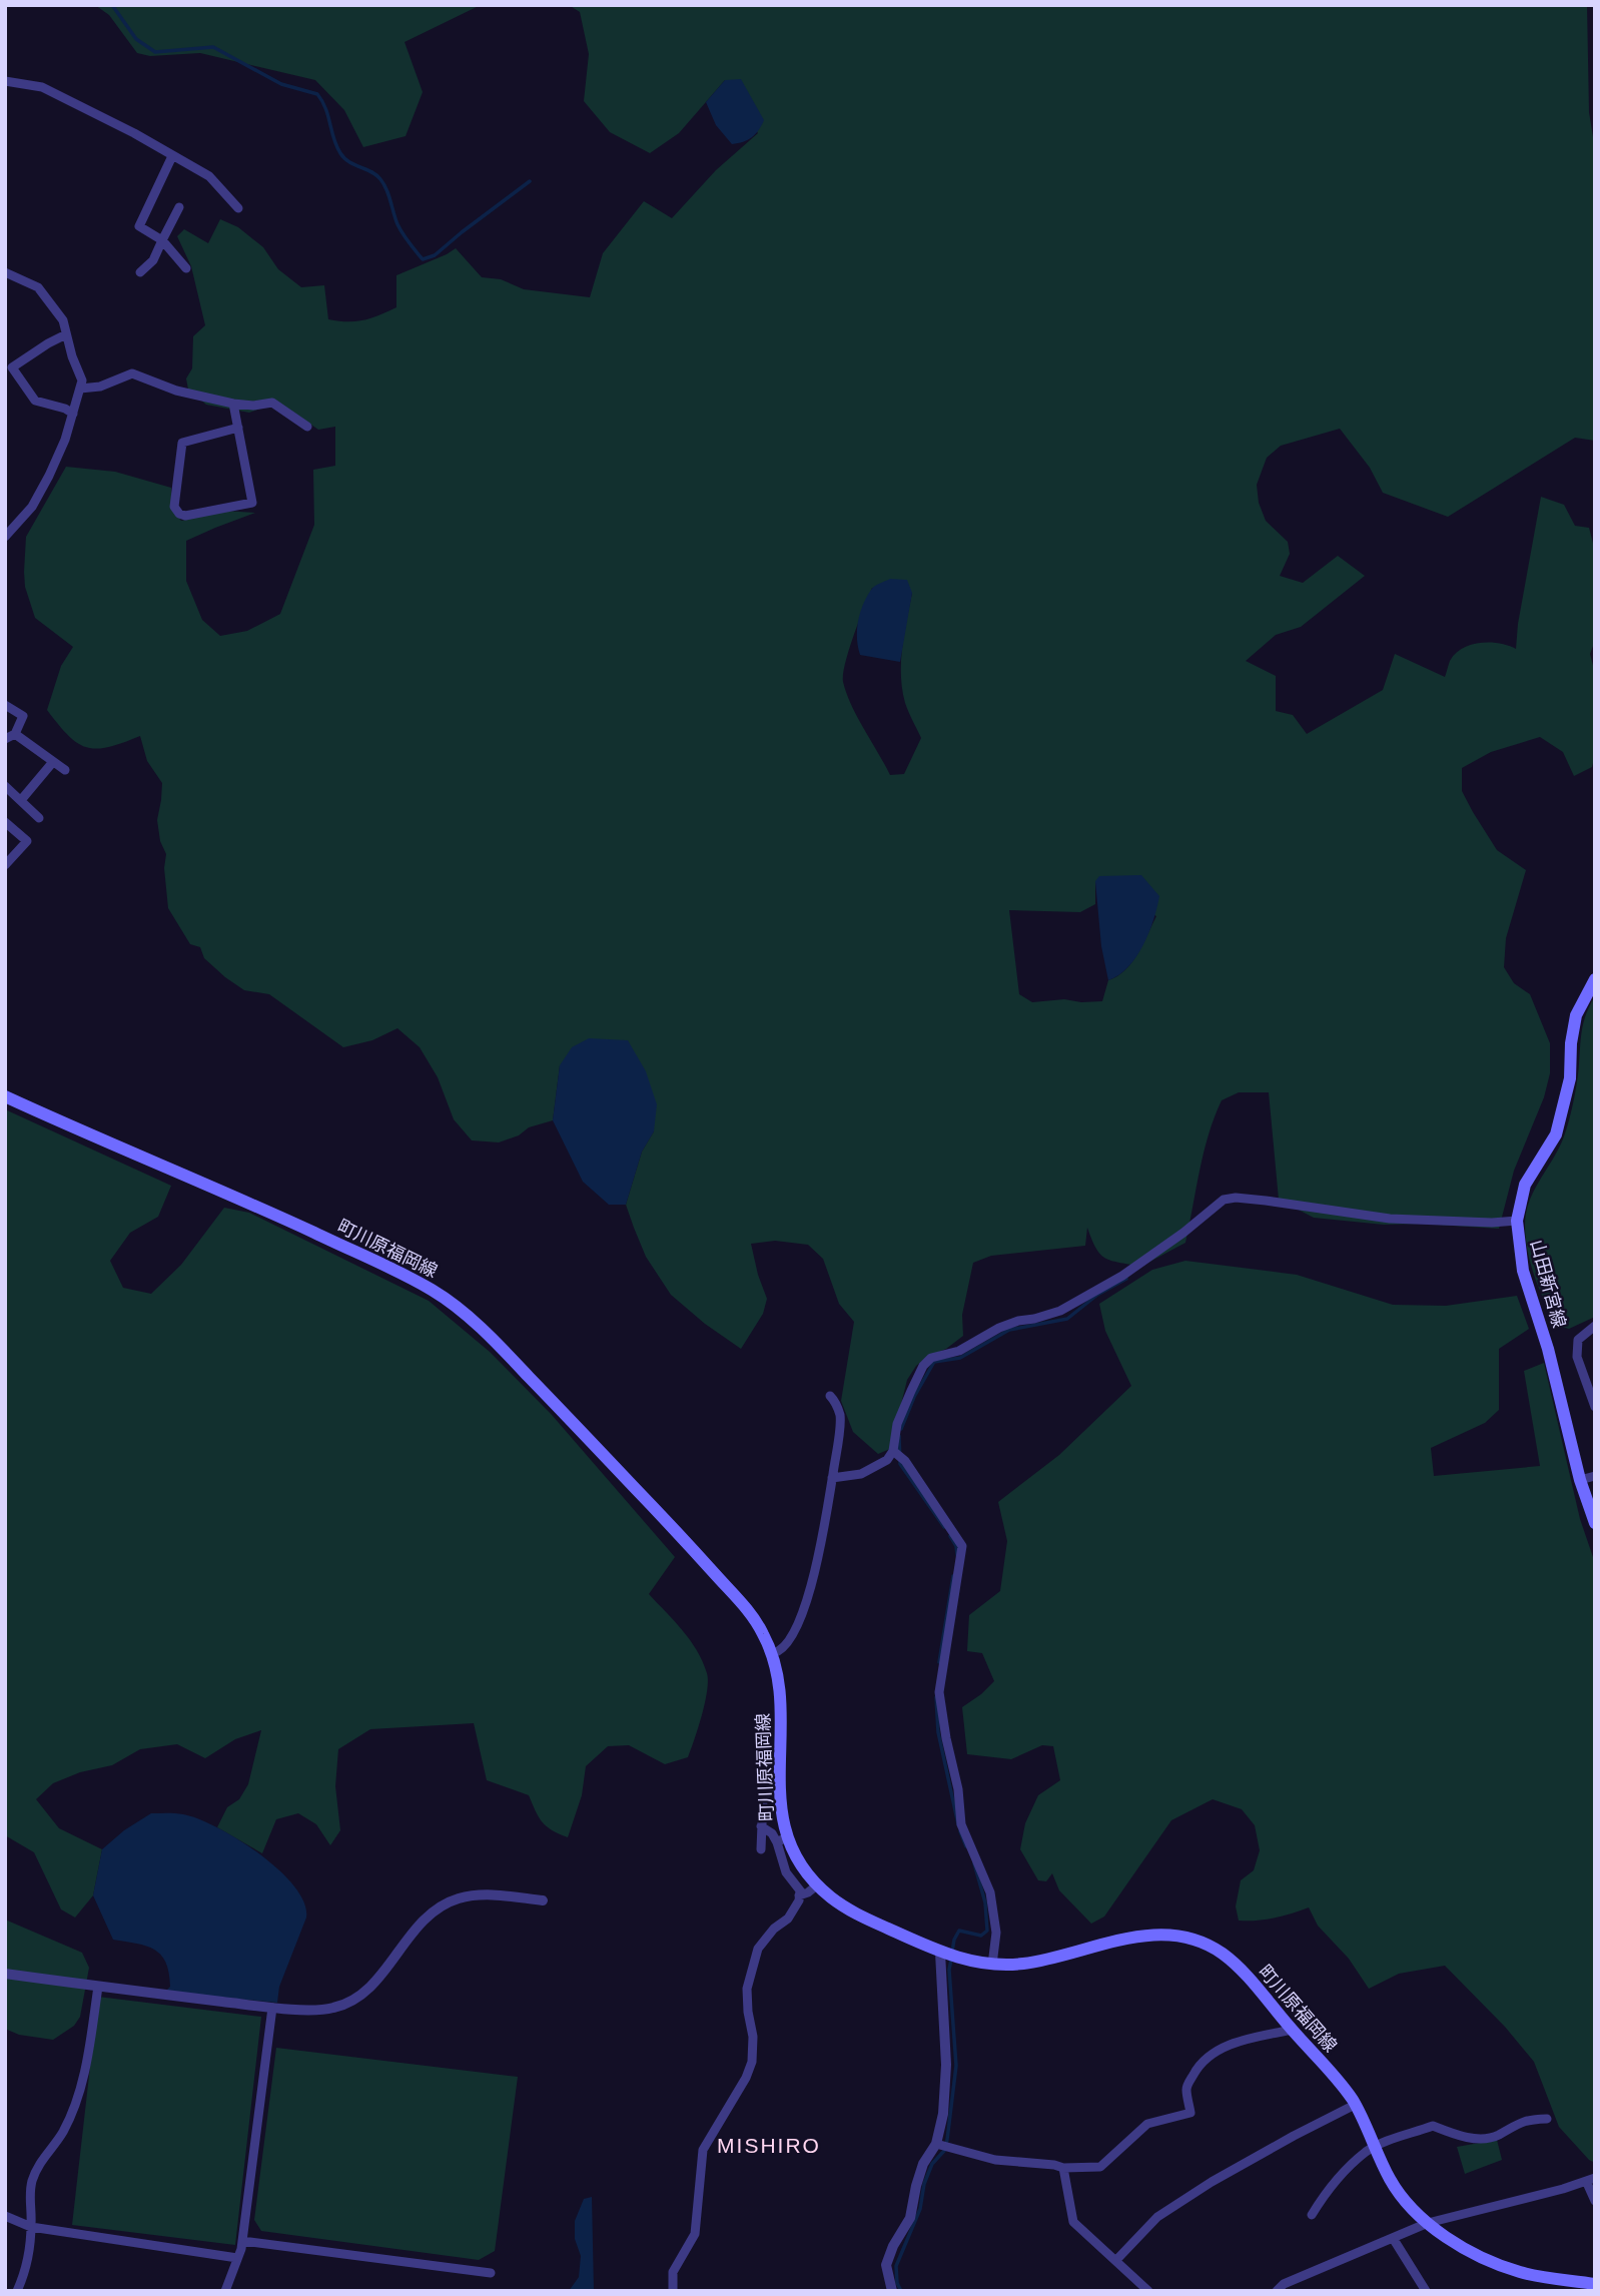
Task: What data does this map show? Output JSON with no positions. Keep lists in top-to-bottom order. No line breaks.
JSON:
{"streets":{"main road":["町川原福岡線","山田新宮線"]},"districts":["MISHIRO"]}
